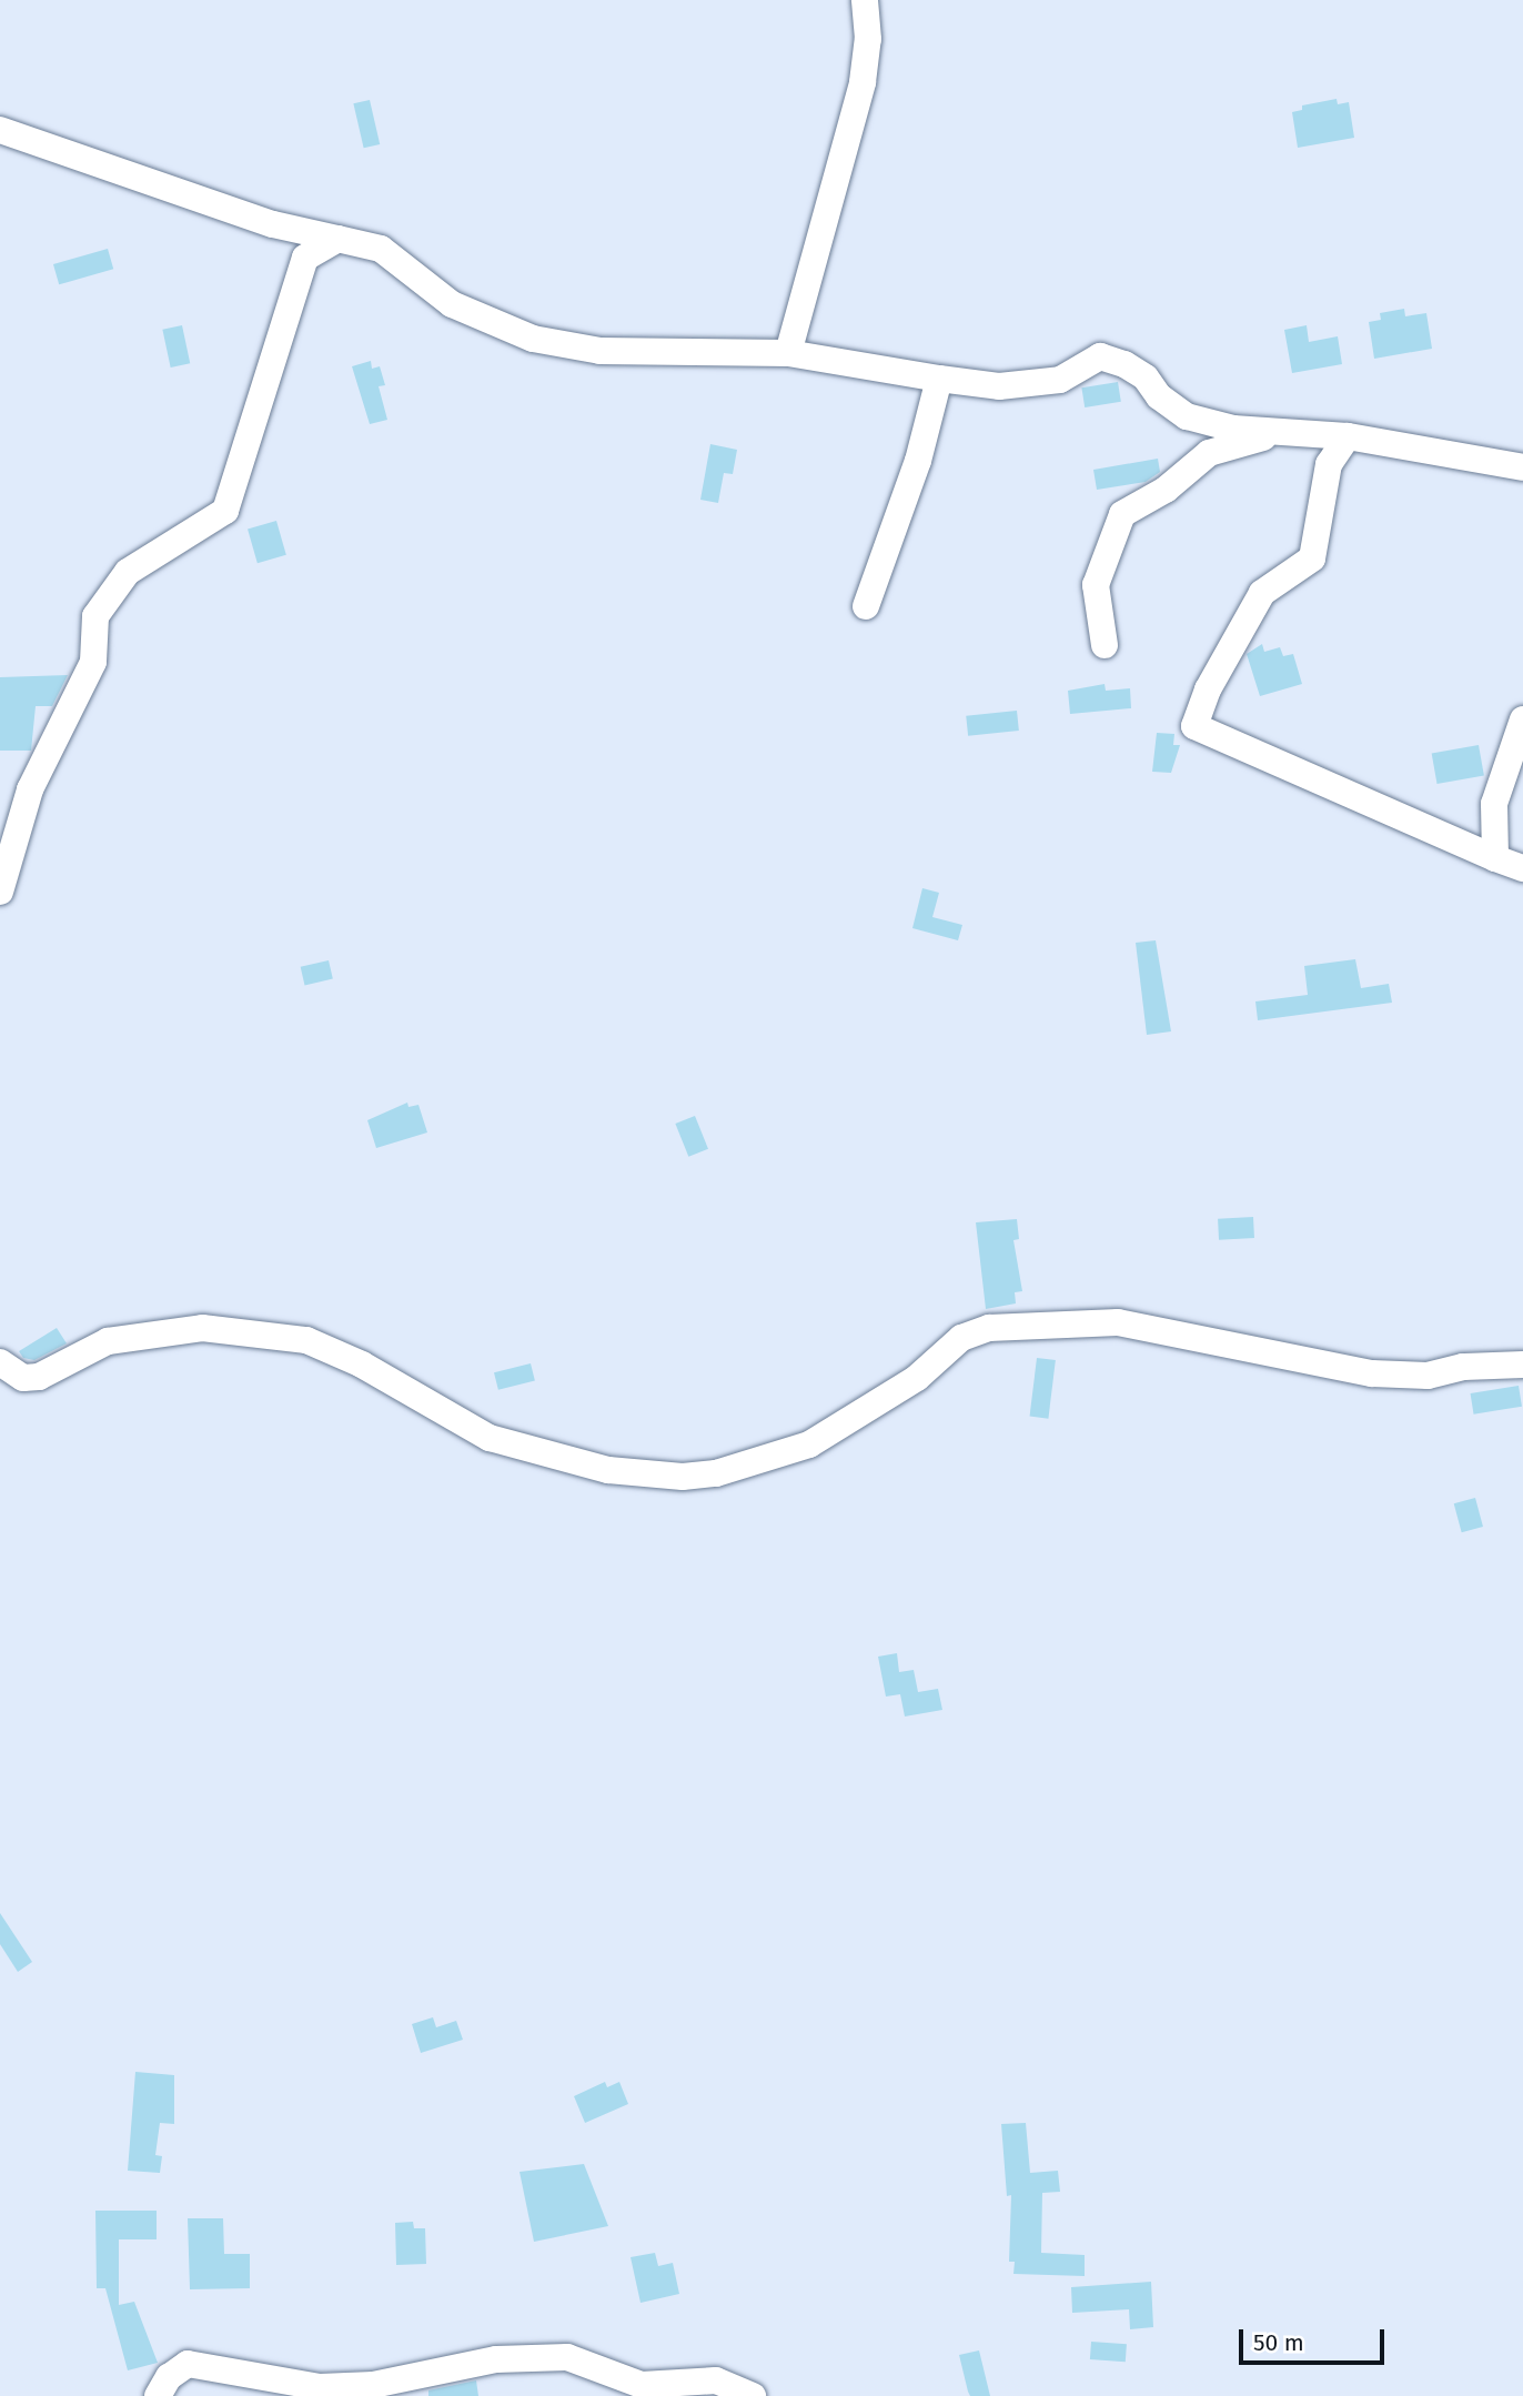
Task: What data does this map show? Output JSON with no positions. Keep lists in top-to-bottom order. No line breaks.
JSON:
{"scale_bar":"50 m"}
